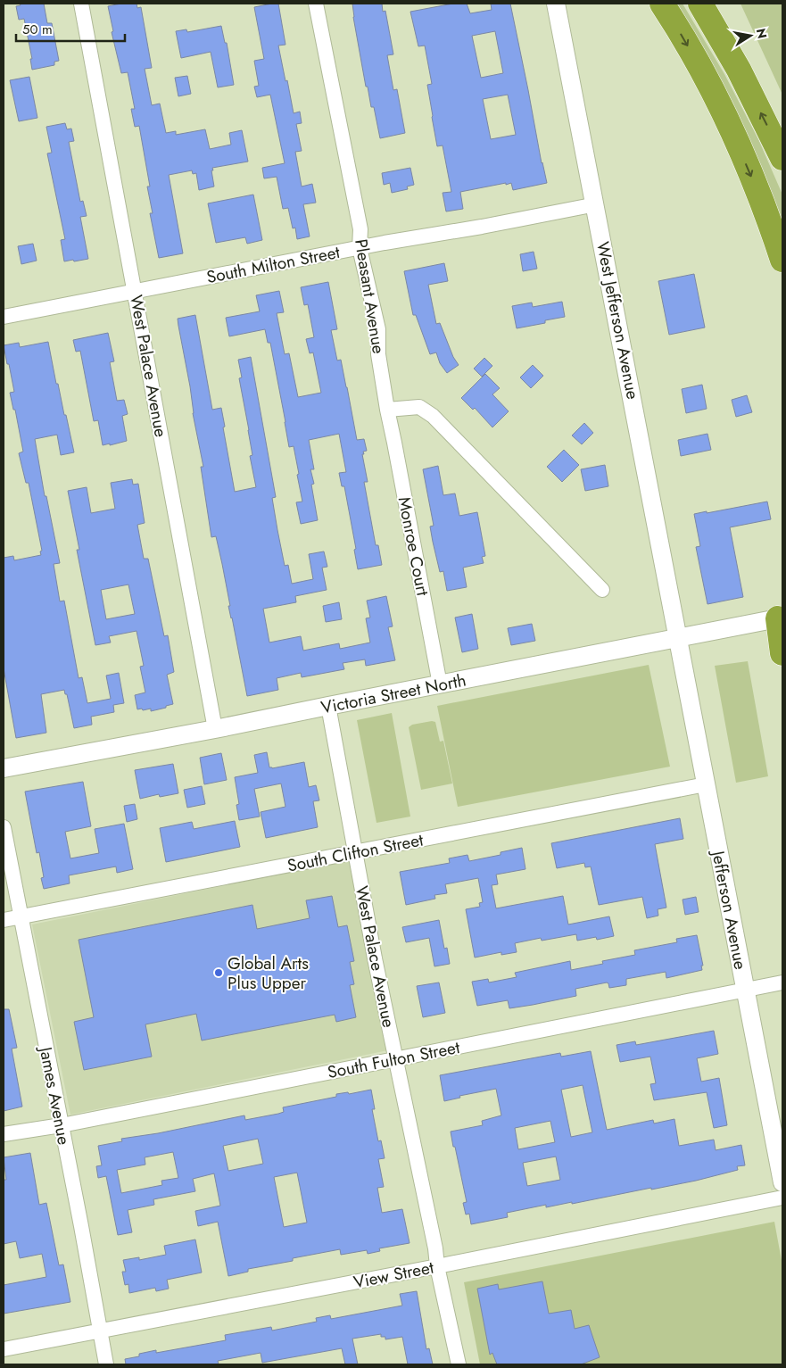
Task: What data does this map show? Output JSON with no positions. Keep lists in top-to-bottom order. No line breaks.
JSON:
{"streets":{"street":["South Milton Street","Pleasant Avenue","West Jefferson Avenue","West Palace Avenue","Monroe Court","Victoria Street North","South Clifton Street","Jefferson Avenue","South Fulton Street","James Avenue","View Street"]},"crossings":[["South Milton Street","Pleasant Avenue"],["South Milton Street","West Jefferson Avenue"],["South Milton Street","West Palace Avenue"],["Pleasant Avenue","Monroe Court"],["West Jefferson Avenue","Victoria Street North"],["West Jefferson Avenue","Jefferson Avenue"],["West Palace Avenue","Victoria Street North"],["West Palace Avenue","South Clifton Street"],["West Palace Avenue","South Fulton Street"],["West Palace Avenue","View Street"],["Monroe Court","Victoria Street North"],["Victoria Street North","Jefferson Avenue"],["South Clifton Street","Jefferson Avenue"],["South Clifton Street","James Avenue"],["Jefferson Avenue","South Fulton Street"],["South Fulton Street","James Avenue"],["James Avenue","View Street"]],"places":["Global Arts Plus Upper"],"scale_bar":"50 m","north":"right"}
